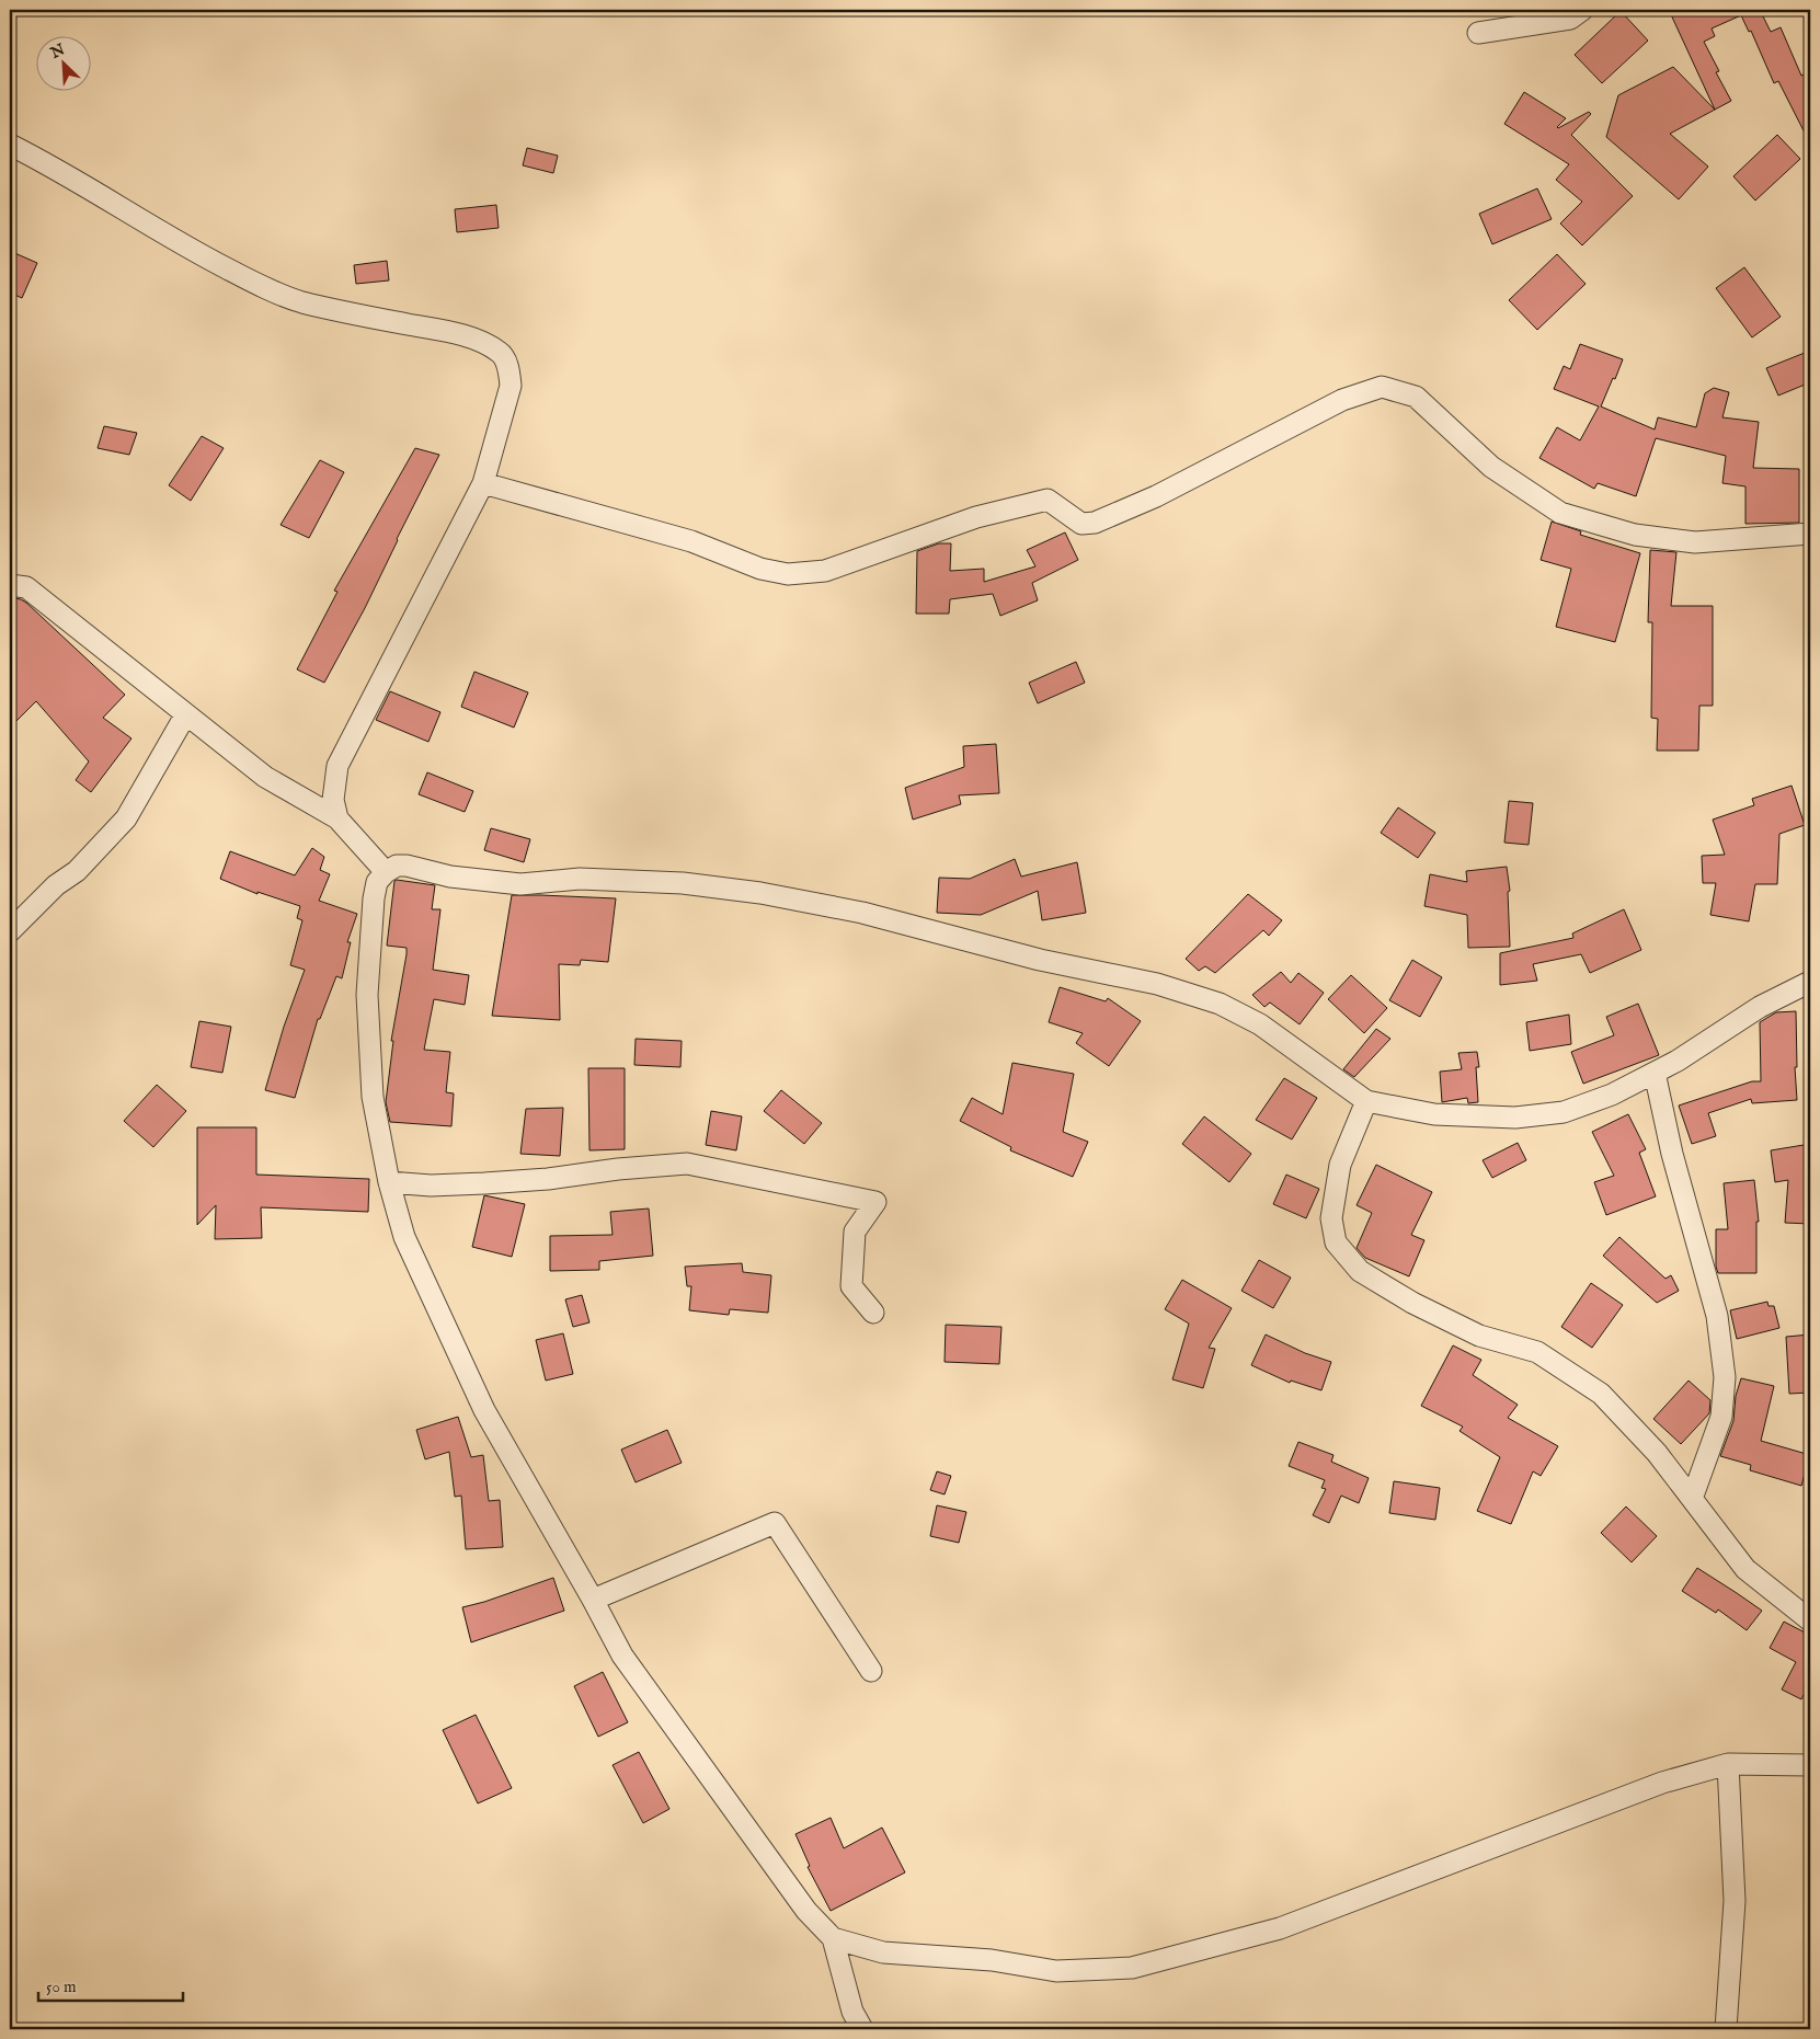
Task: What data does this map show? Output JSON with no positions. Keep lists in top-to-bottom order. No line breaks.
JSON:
{"scale_bar":"50 m","north":"top left"}
